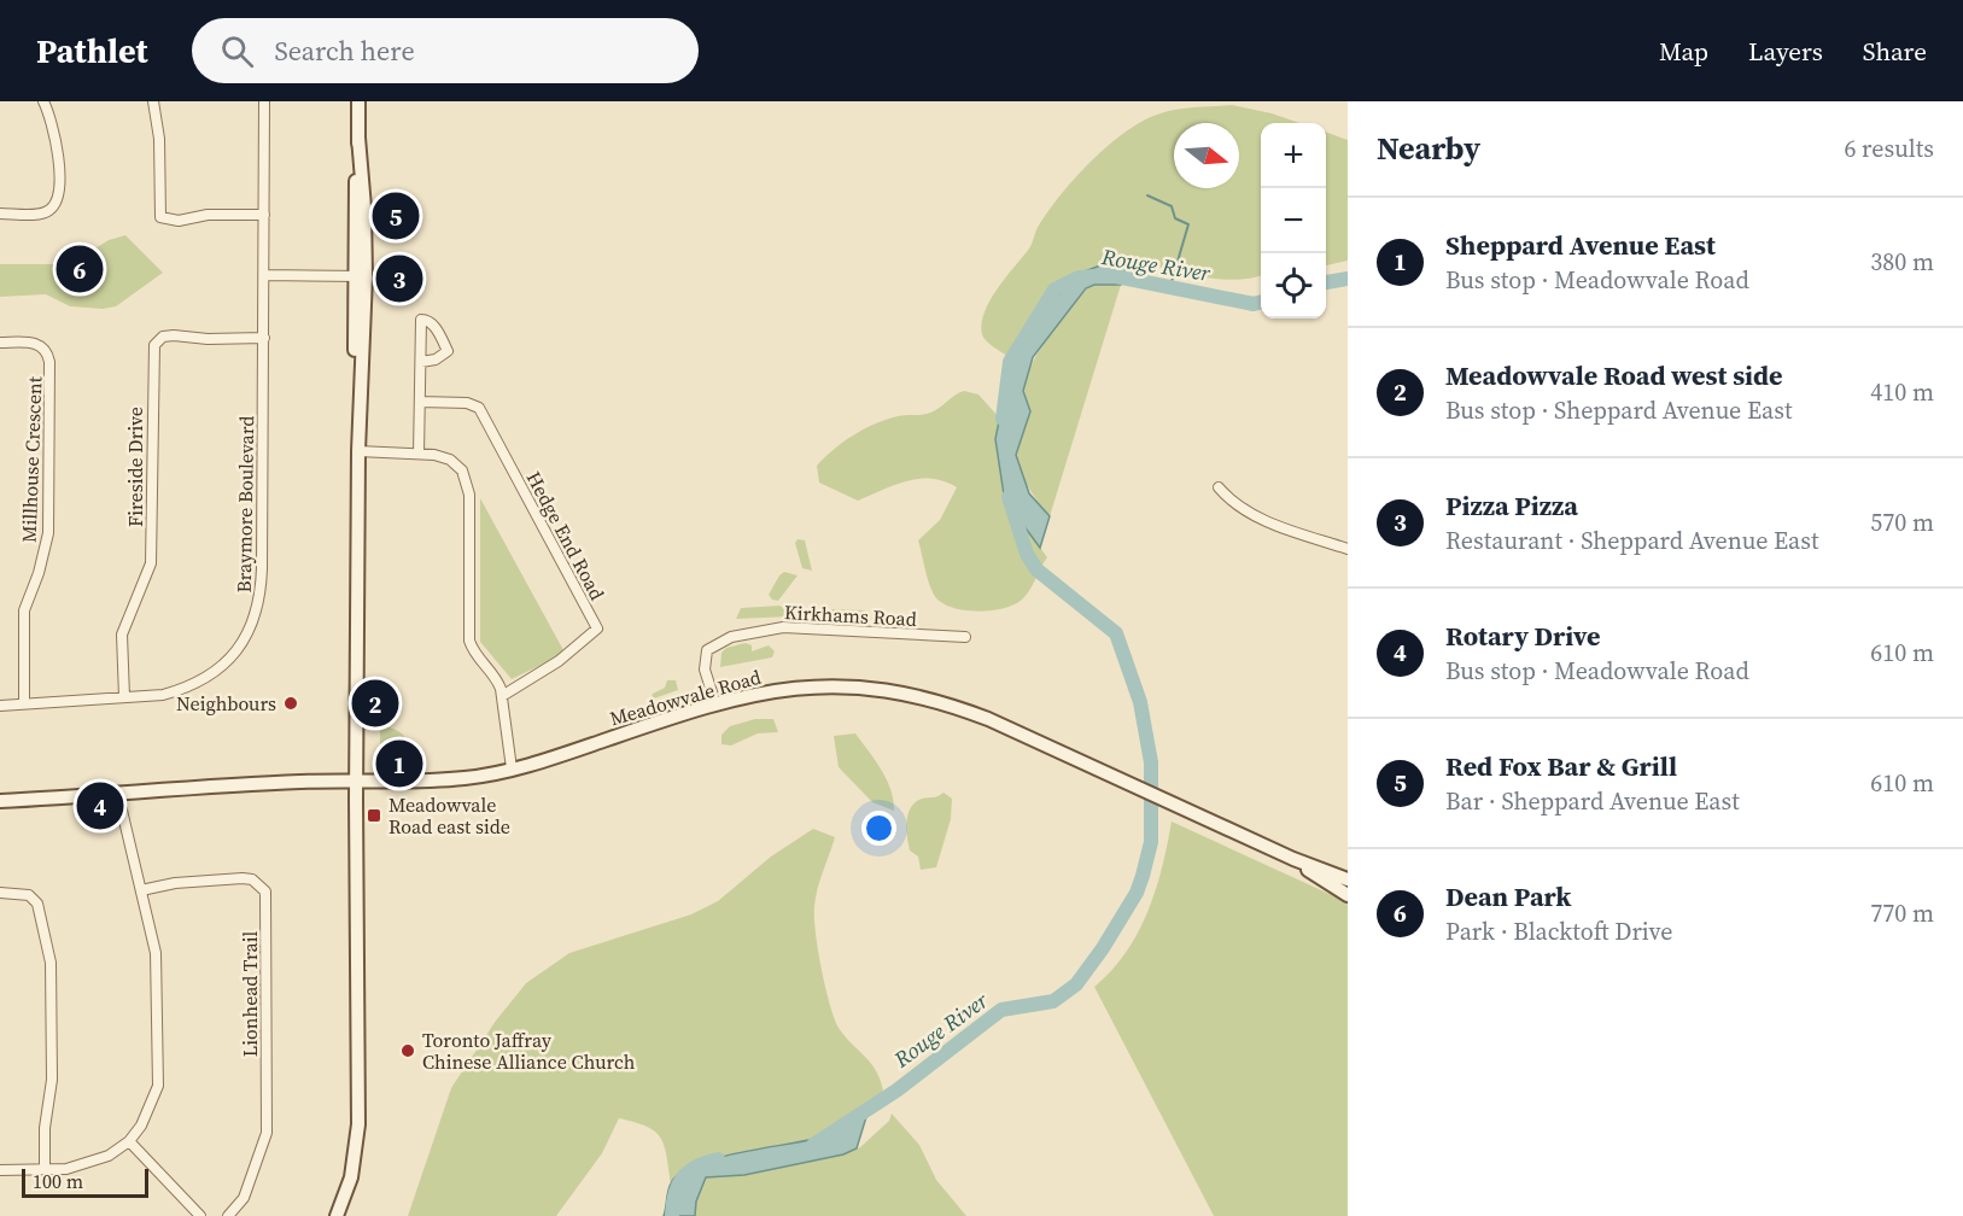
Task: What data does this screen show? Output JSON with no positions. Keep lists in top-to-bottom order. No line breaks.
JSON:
{"streets":{"main road":["Meadowvale Road"],"street":["Millhouse Crescent","Fireside Drive","Braymore Boulevard","Hedge End Road","Kirkhams Road","Lionhead Trail"]},"crossings":[["Millhouse Crescent","Braymore Boulevard"],["Fireside Drive","Braymore Boulevard"],["Kirkhams Road","Meadowvale Road"]],"water":["Rouge River"],"places":{"other":["Neighbours","Toronto Jaffray Chinese Alliance Church"],"transit":["Meadowvale Road east side"]},"scale_bar":"100 m","north":"right","page":{"header":"Pathlet","search":"Search here","nav":["Map","Layers","Share"],"heading":["Nearby","6 results"],"map_buttons":["+","−"],"pins":["5","6","3","2","1","4"],"list":[{"mark":"1","name":"Sheppard Avenue East","note":"Bus stop · Meadowvale Road","value":"380 m"},{"mark":"2","name":"Meadowvale Road west side","note":"Bus stop · Sheppard Avenue East","value":"410 m"},{"mark":"3","name":"Pizza Pizza","note":"Restaurant · Sheppard Avenue East","value":"570 m"},{"mark":"4","name":"Rotary Drive","note":"Bus stop · Meadowvale Road","value":"610 m"},{"mark":"5","name":"Red Fox Bar & Grill","note":"Bar · Sheppard Avenue East","value":"610 m"},{"mark":"6","name":"Dean Park","note":"Park · Blacktoft Drive","value":"770 m"}],"scale":"100 m"}}
